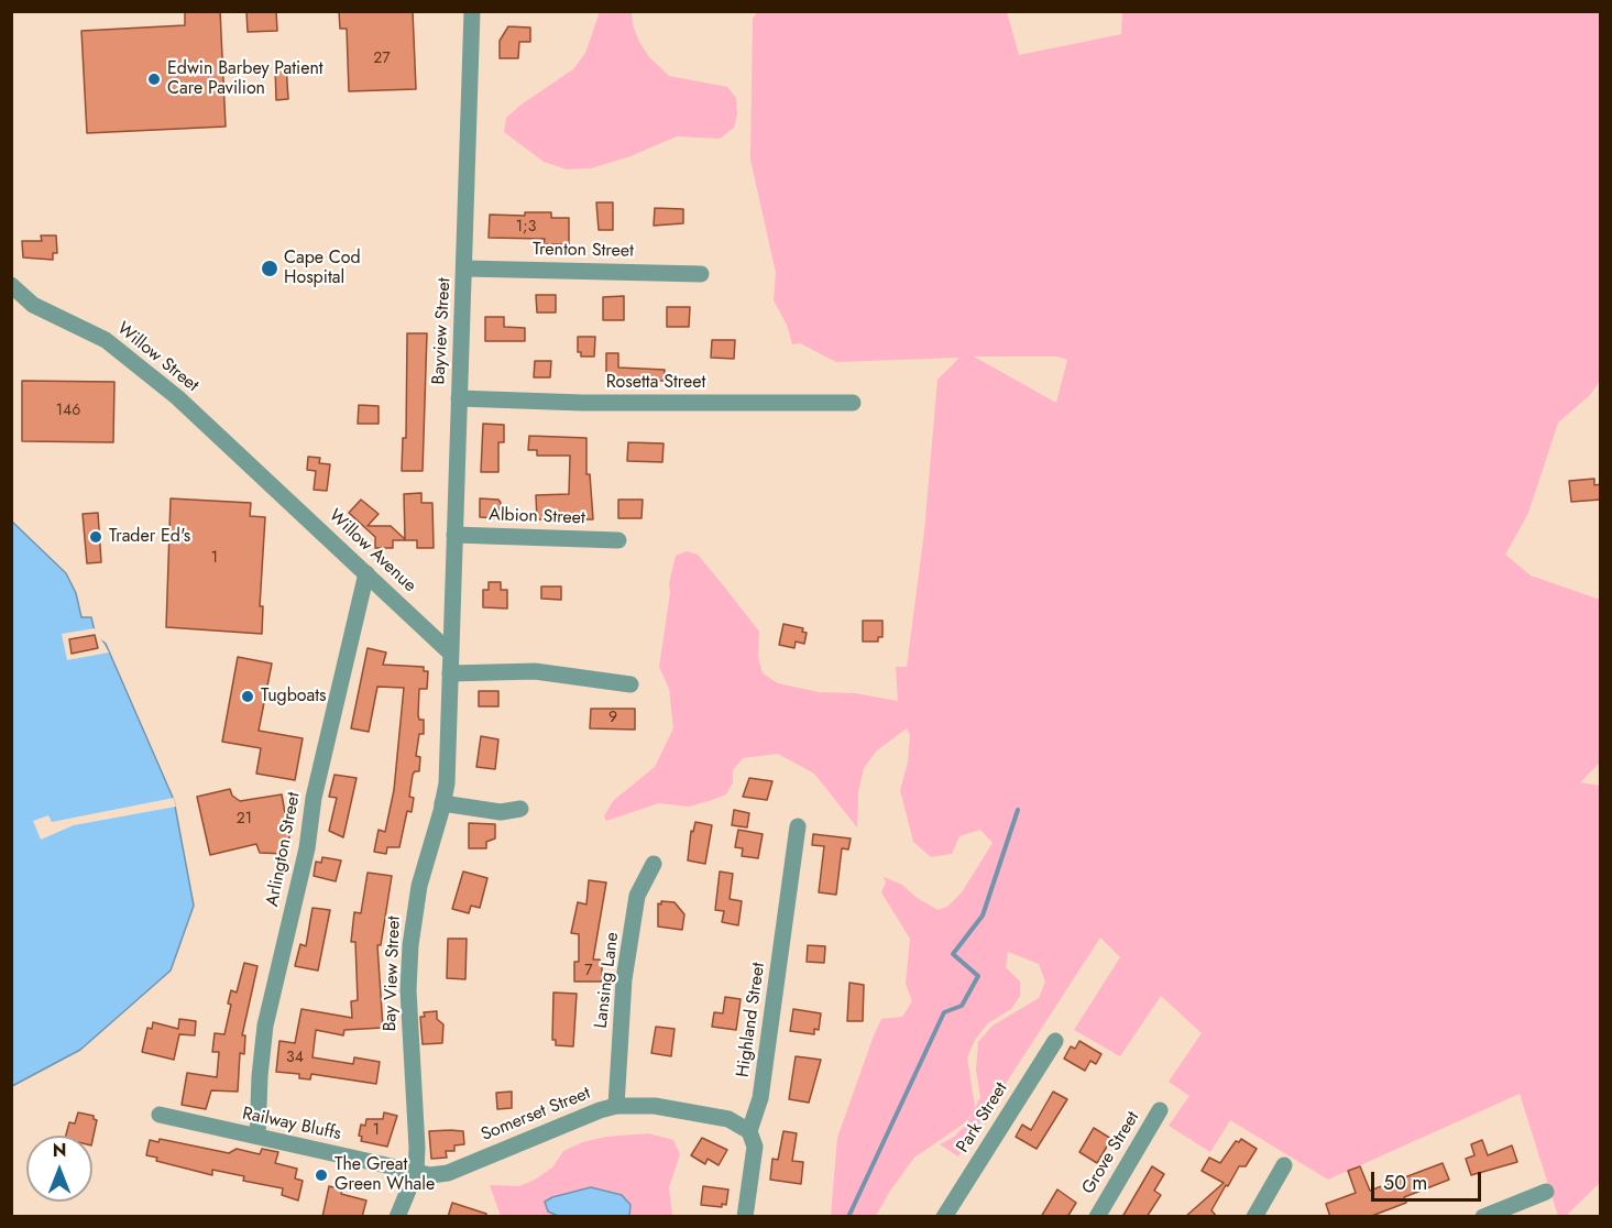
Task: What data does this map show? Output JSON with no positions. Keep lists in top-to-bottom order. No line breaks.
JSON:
{"streets":{"street":["Trenton Street","Bayview Street","Willow Street","Rosetta Street","Albion Street","Willow Avenue","Arlington Street","Bay View Street","Lansing Lane","Highland Street","Somerset Street","Park Street","Railway Bluffs","Grove Street"]},"crossings":[["Trenton Street","Bayview Street"],["Bayview Street","Rosetta Street"],["Bayview Street","Albion Street"],["Bayview Street","Willow Avenue"],["Bayview Street","Bay View Street"],["Willow Street","Willow Avenue"],["Willow Avenue","Arlington Street"],["Willow Avenue","Bay View Street"],["Arlington Street","Railway Bluffs"],["Bay View Street","Somerset Street"],["Bay View Street","Railway Bluffs"],["Lansing Lane","Somerset Street"],["Highland Street","Somerset Street"],["Somerset Street","Railway Bluffs"]],"places":["Edwin Barbey Patient Care Pavilion","Cape Cod Hospital","Trader Ed's","Tugboats","The Great Green Whale"],"house_numbers":["27","1;3","146","1","9","21","7","34","1"],"scale_bar":"50 m","north":"top"}
